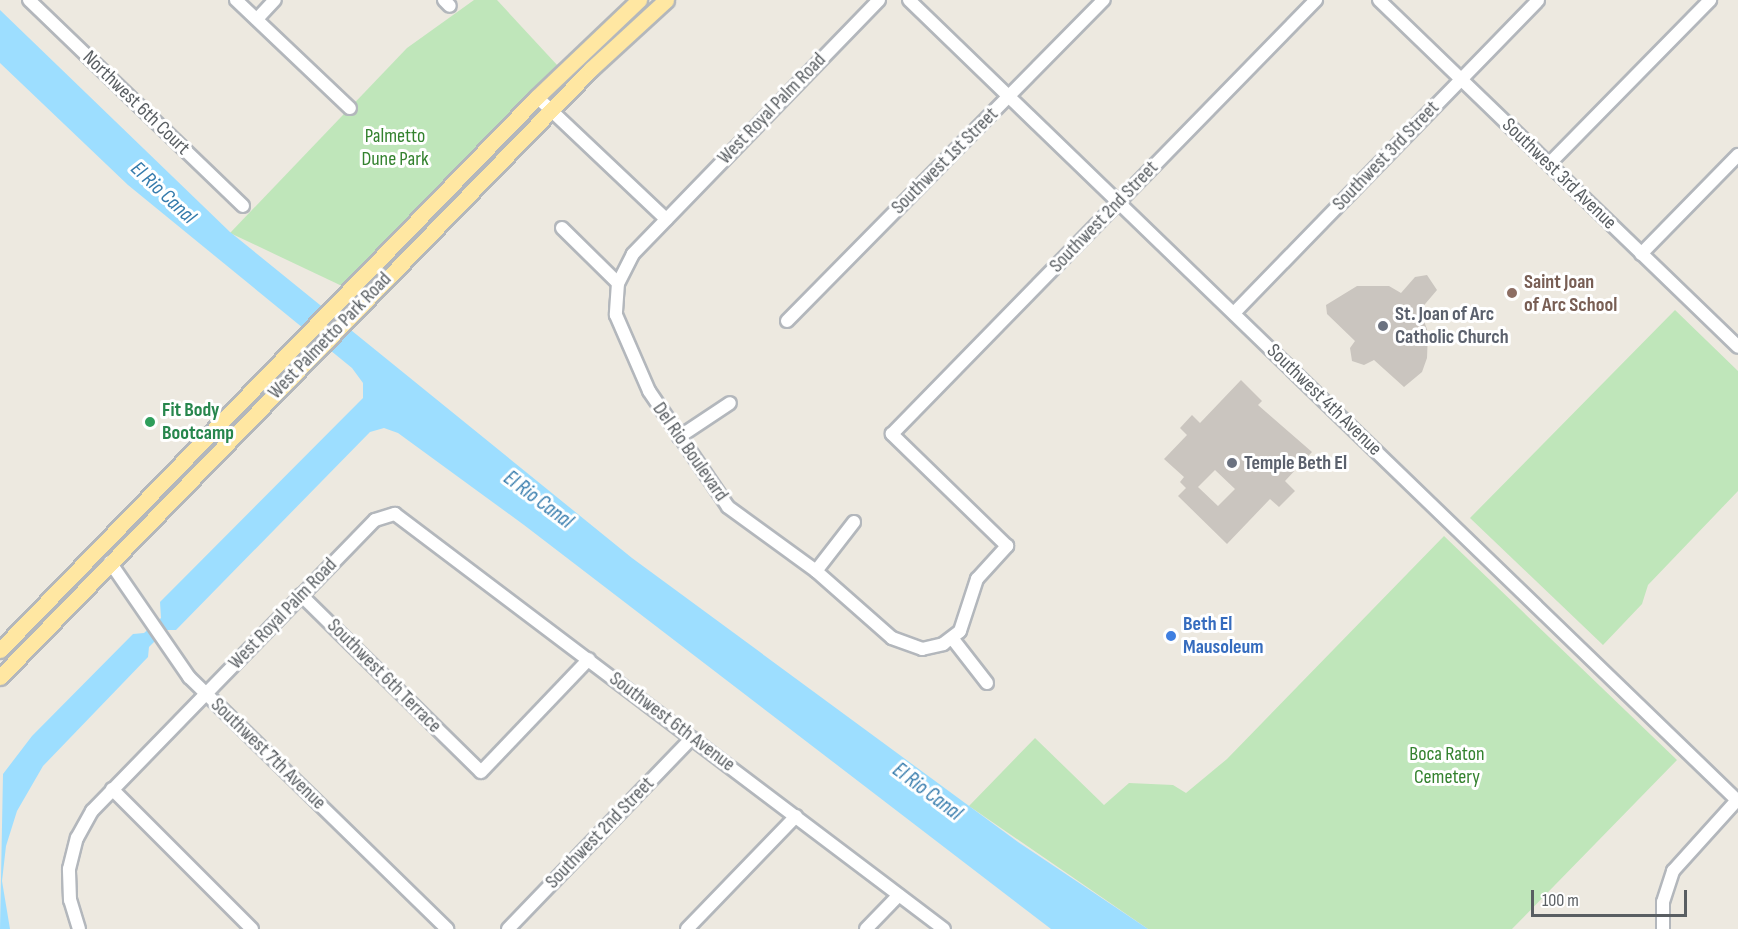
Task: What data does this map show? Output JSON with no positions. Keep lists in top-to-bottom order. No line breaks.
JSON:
{"streets":{"main road":["West Palmetto Park Road"],"street":["Northwest 6th Court","West Royal Palm Road","Southwest 3rd Street","Southwest 1st Street","Southwest 3rd Avenue","Southwest 2nd Street","Southwest 4th Avenue","Del Rio Boulevard","Southwest 6th Terrace","Southwest 6th Avenue","Southwest 7th Avenue"]},"crossings":[["West Royal Palm Road","Del Rio Boulevard"],["West Royal Palm Road","Southwest 6th Terrace"],["West Royal Palm Road","Southwest 6th Avenue"],["West Royal Palm Road","Southwest 7th Avenue"],["Southwest 3rd Street","Southwest 3rd Avenue"],["Southwest 3rd Street","Southwest 4th Avenue"],["Southwest 1st Street","Southwest 4th Avenue"],["Southwest 2nd Street","Southwest 4th Avenue"],["Southwest 2nd Street","Del Rio Boulevard"],["Southwest 2nd Street","Southwest 6th Avenue"],["West Palmetto Park Road","Southwest 7th Avenue"],["Southwest 6th Terrace","Southwest 6th Avenue"]],"water":["El Rio Canal"],"parks":["Palmetto Dune Park","Boca Raton Cemetery"],"places":["Saint Joan of Arc School","St. Joan of Arc Catholic Church","Fit Body Bootcamp","Temple Beth El","Beth El Mausoleum"],"scale_bar":"100 m"}
